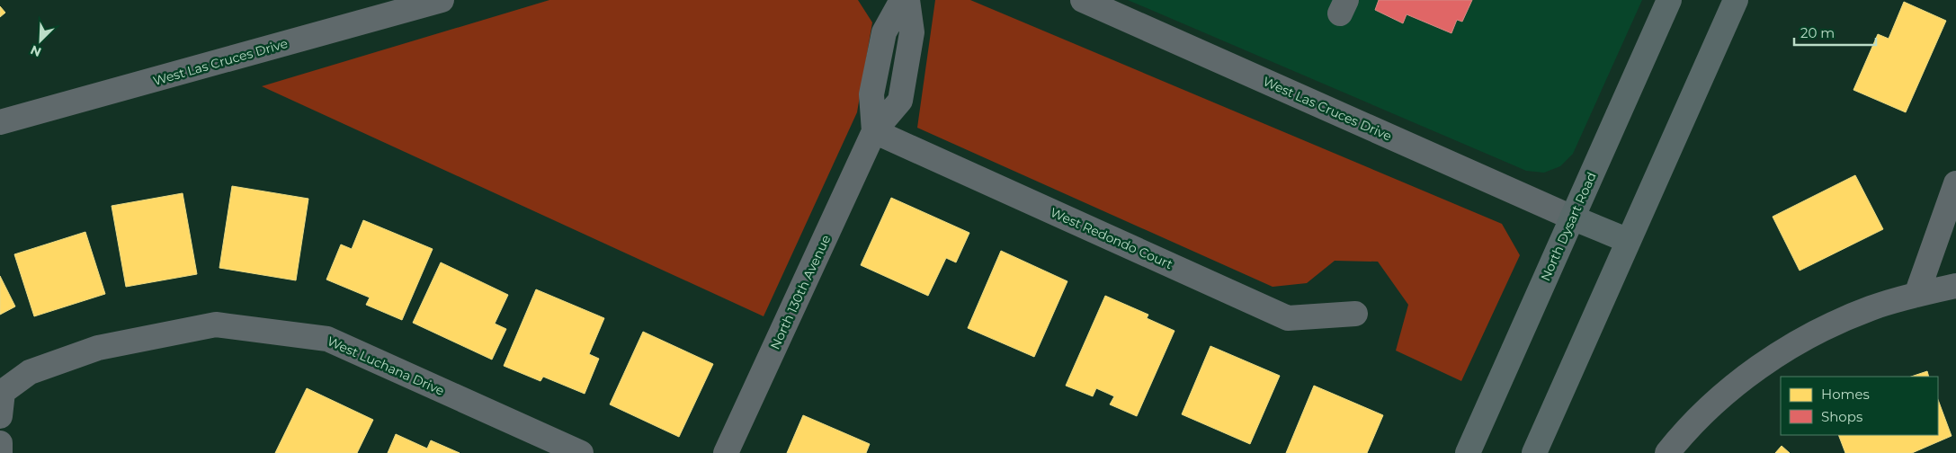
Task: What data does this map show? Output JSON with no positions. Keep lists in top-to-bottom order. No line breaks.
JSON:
{"streets":{"main road":["North Dysart Road"],"street":["West Las Cruces Drive","West Redondo Court","North 130th Avenue","West Luchana Drive"]},"crossings":[["West Las Cruces Drive","North Dysart Road"],["West Redondo Court","North 130th Avenue"]],"legend":["Homes","Shops"],"scale_bar":"20 m","north":"bottom left"}
